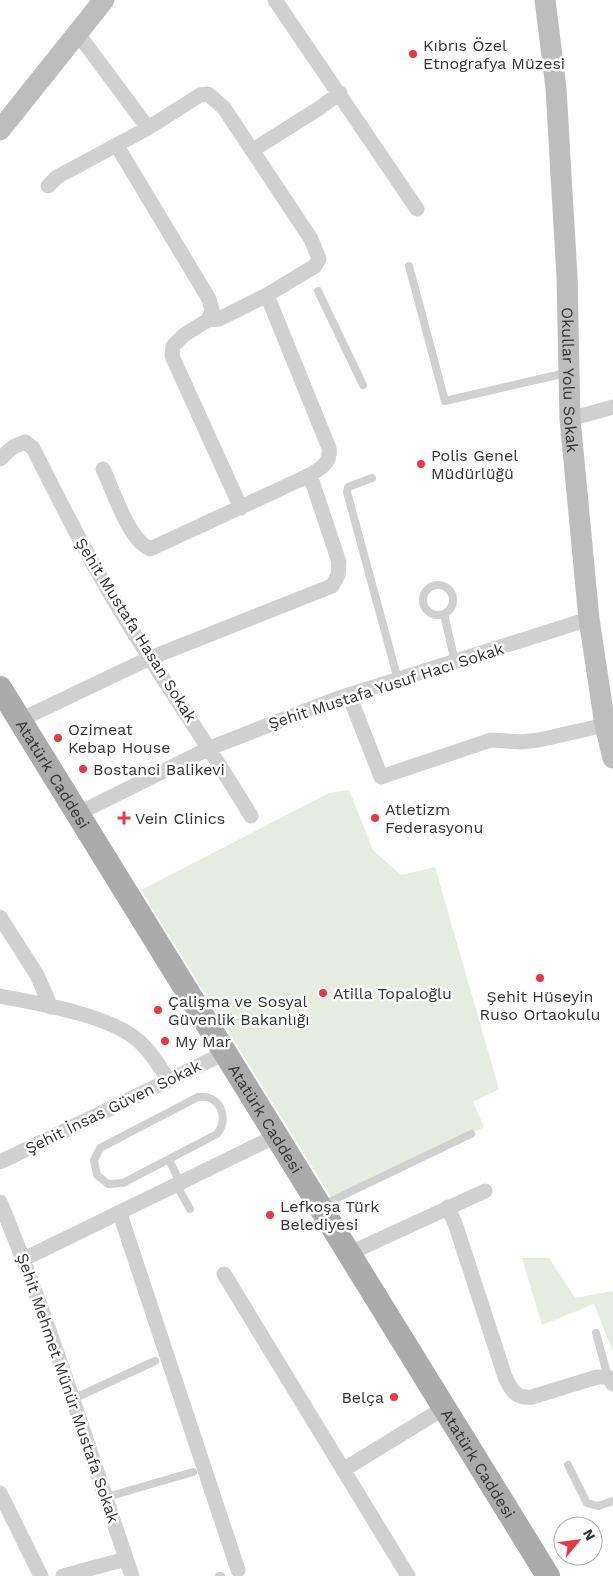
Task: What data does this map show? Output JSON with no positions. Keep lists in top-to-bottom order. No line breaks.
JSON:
{"streets":{"main road":["Atatürk Caddesi"],"street":["Okullar Yolu Sokak","Şehit Mustafa Hasan Sokak","Şehit Mustafa Yusuf Hacı Sokak","Şehit İnsas Güven Sokak","Şehit Mehmet Münür Mustafa Sokak"]},"crossings":[["Okullar Yolu Sokak","Şehit Mustafa Yusuf Hacı Sokak"],["Şehit Mustafa Hasan Sokak","Şehit Mustafa Yusuf Hacı Sokak"],["Şehit Mustafa Yusuf Hacı Sokak","Atatürk Caddesi"],["Atatürk Caddesi","Şehit İnsas Güven Sokak"]],"places":{"other":["Kıbrıs Özel Etnografya Müzesi","Polis Genel Müdürlüğü","Ozimeat Kebap House","Bostanci Balikevi","Atletizm Federasyonu","Şehit Hüseyin Ruso Ortaokulu","Atilla Topaloğlu","Çalişma ve Sosyal Güvenlik Bakanlığı","My Mar","Lefkoşa Türk Belediyesi","Belça"],"health":["Vein Clinics"]},"north":"top right"}
